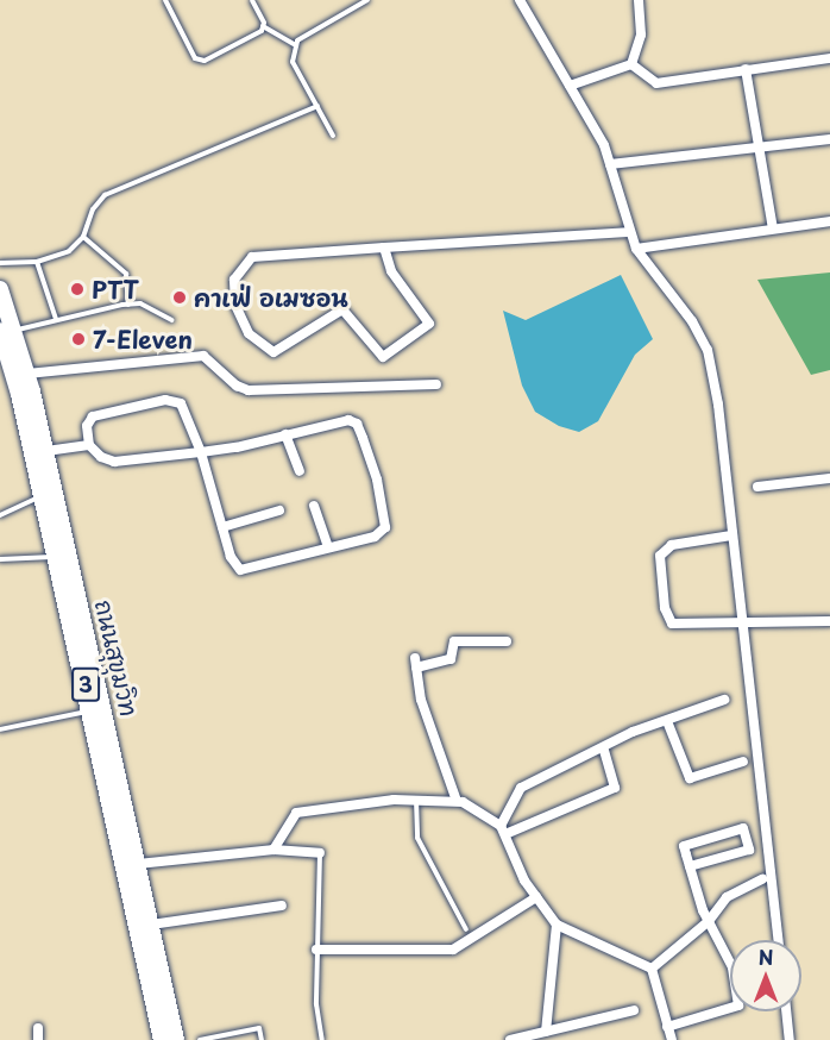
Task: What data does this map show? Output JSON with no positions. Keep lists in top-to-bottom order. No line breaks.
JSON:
{"streets":{"main road":["ถนนสุขุมวิท","3"]},"places":["PTT","คาเฟ่ อเมซอน","7-Eleven"],"north":"top"}
